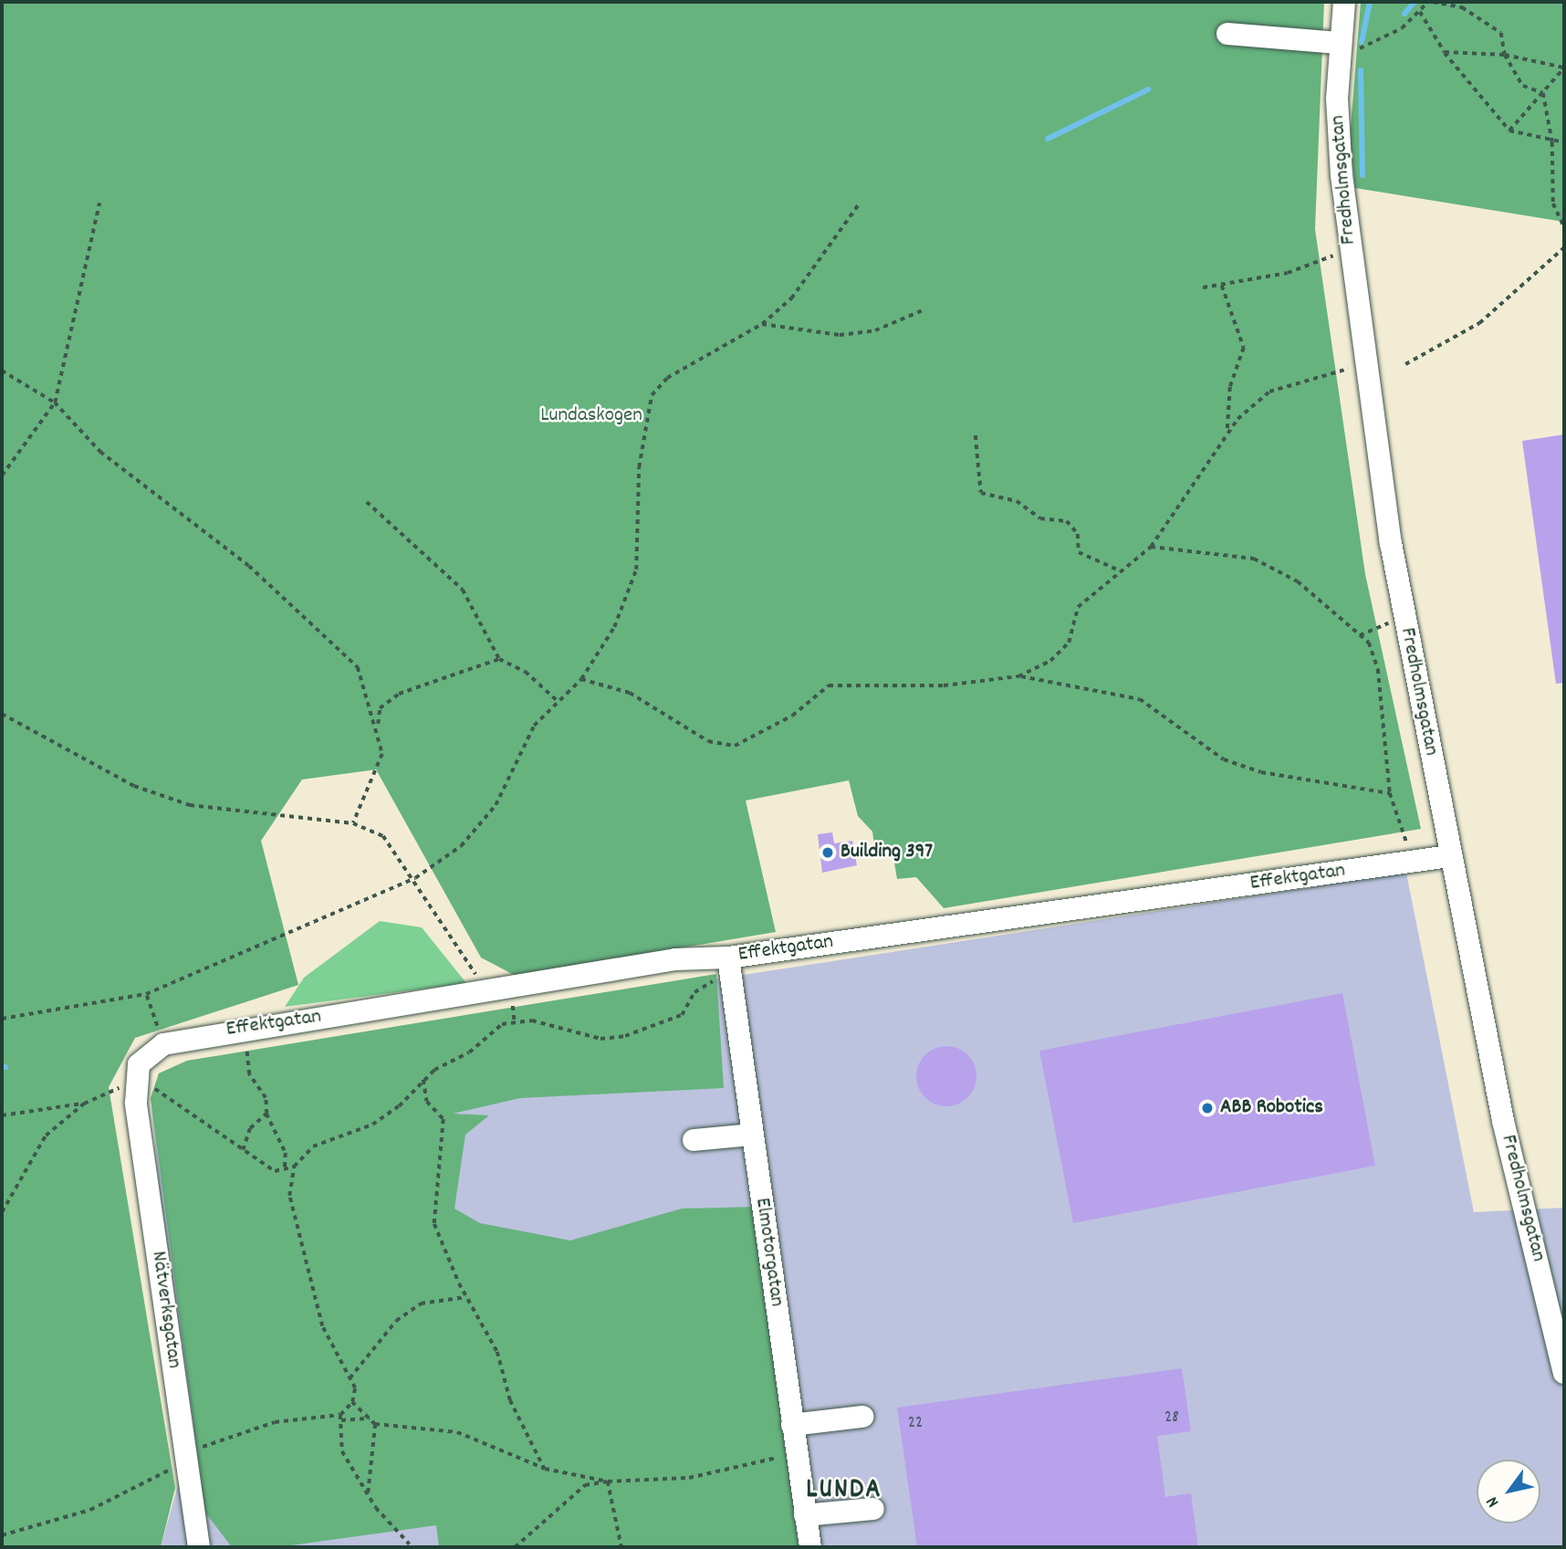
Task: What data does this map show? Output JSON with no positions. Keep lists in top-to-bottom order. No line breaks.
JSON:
{"streets":{"street":["Fredholmsgatan","Effektgatan","Elmotorgatan","Nätverksgatan"]},"crossings":[["Fredholmsgatan","Effektgatan"],["Effektgatan","Elmotorgatan"]],"districts":["LUNDA"],"parks":["Lundaskogen"],"places":["Building 397","ABB Robotics"],"house_numbers":["28","22"],"north":"bottom left"}
